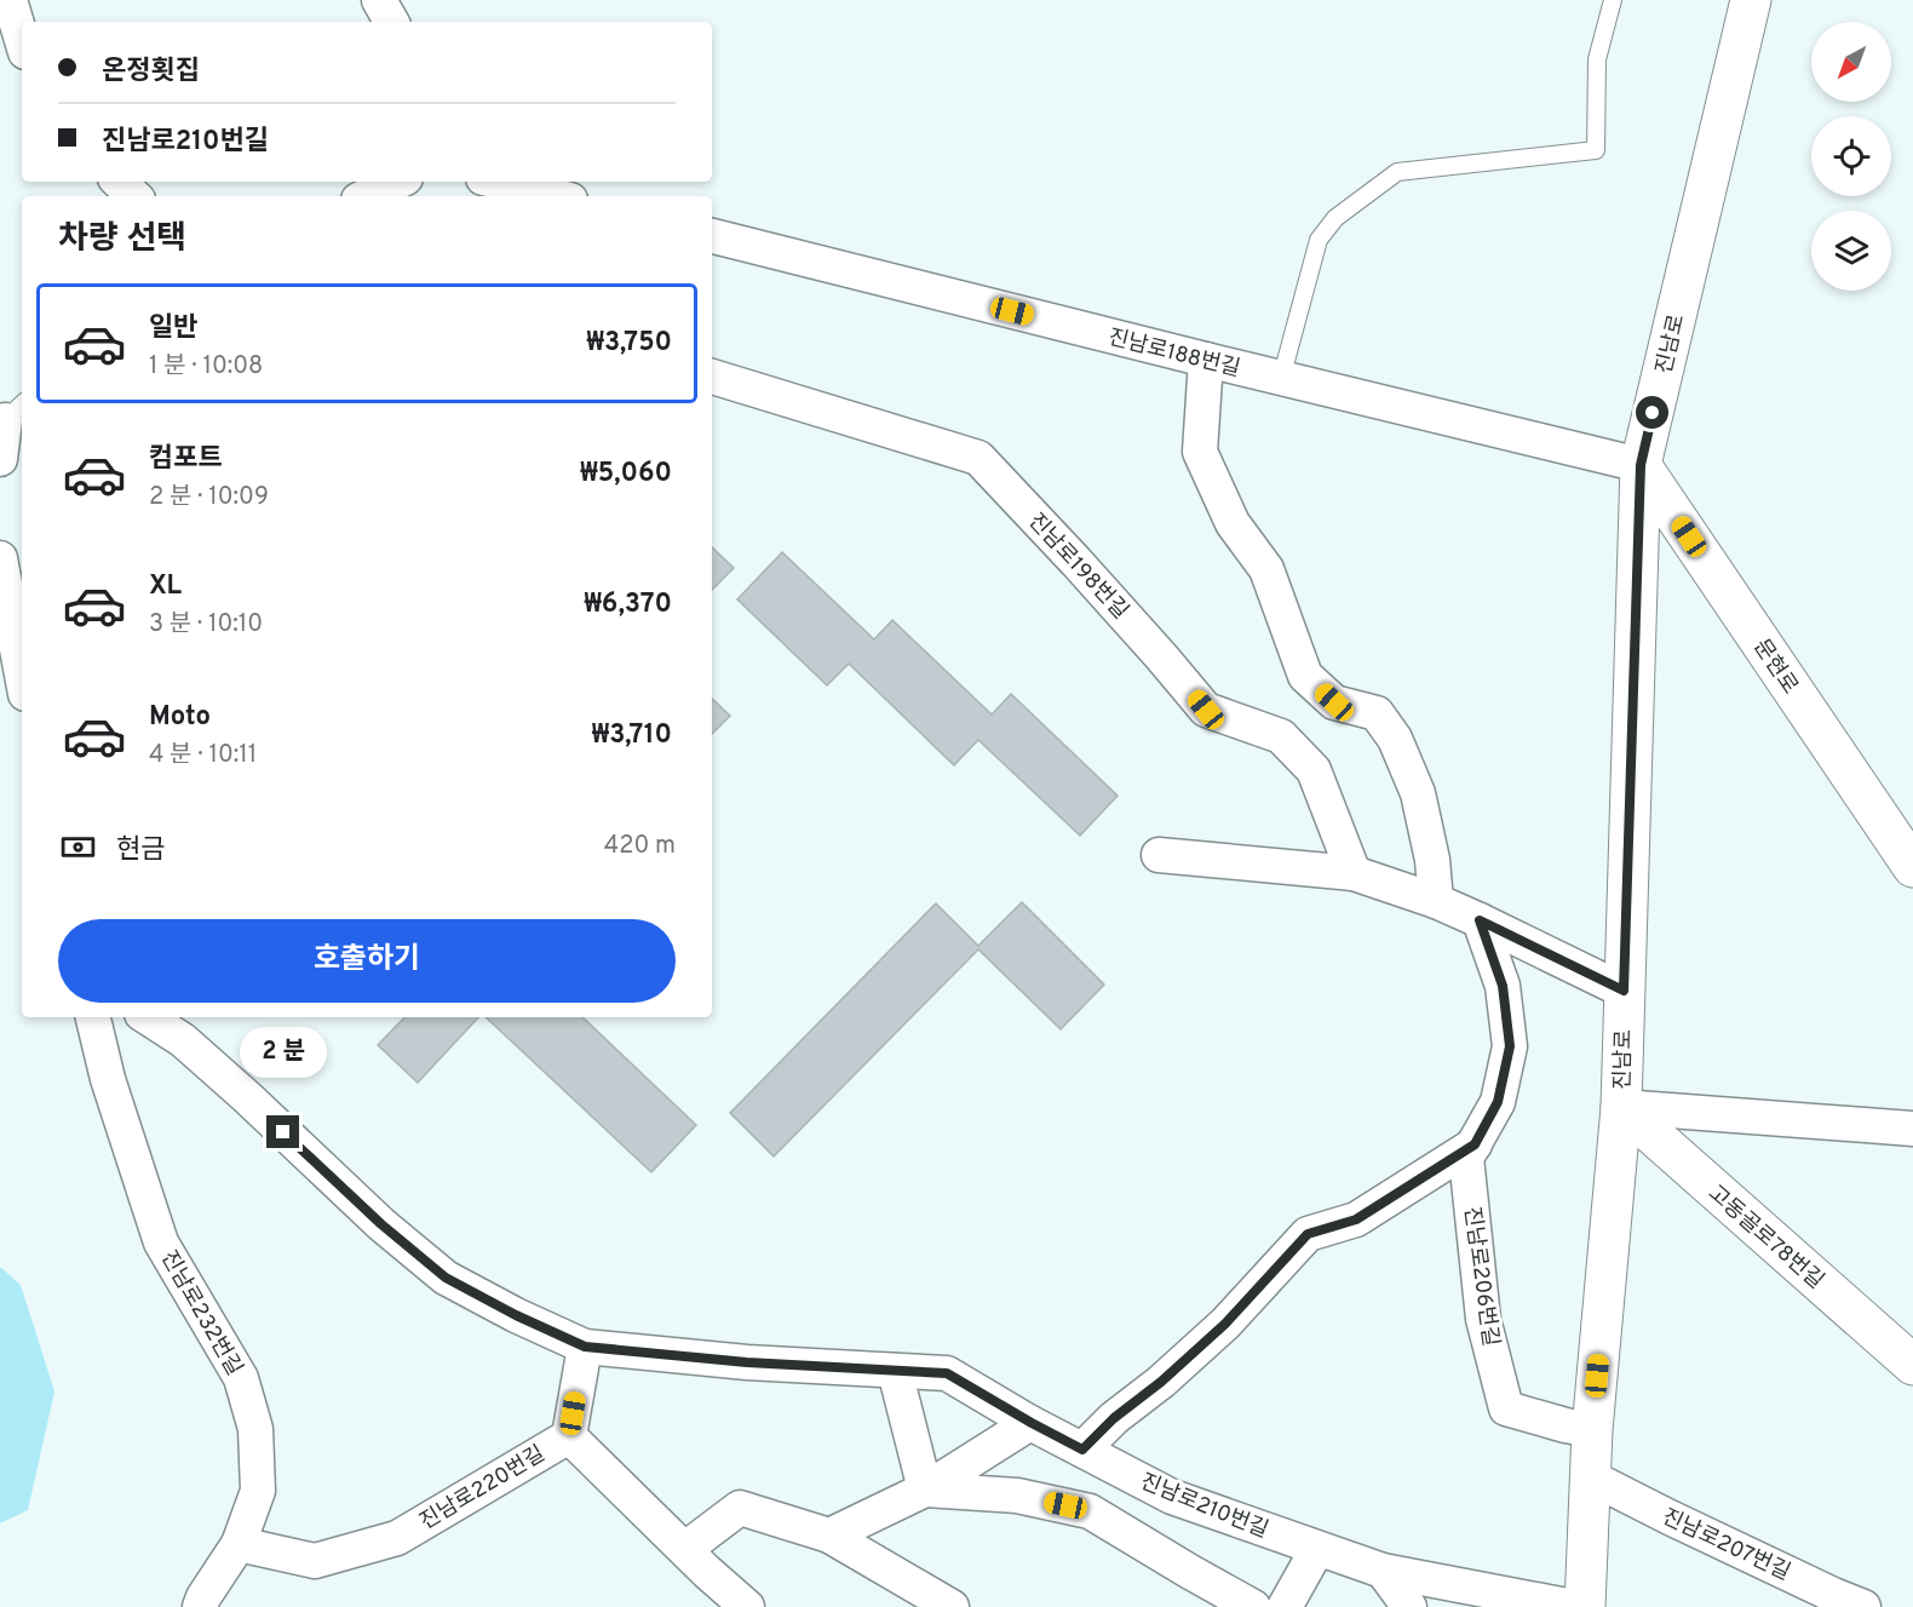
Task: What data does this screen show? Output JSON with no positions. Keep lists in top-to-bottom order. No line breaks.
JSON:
{"streets":{"main road":["진남로","문현로","고동골로78번길"],"street":["진남로188번길","진남로198번길","진남로206번길","진남로232번길","진남로220번길","진남로210번길","진남로207번길"]},"crossings":[["진남로","진남로188번길"],["진남로","문현로"],["진남로","고동골로78번길"],["진남로","진남로206번길"],["진남로","진남로207번길"],["진남로188번길","문현로"],["진남로206번길","진남로210번길"],["진남로232번길","진남로220번길"]],"north":"bottom left","page":{"banner":["온정횟집","진남로210번길"],"heading":"차량 선택","list":[{"name":"일반","note":"1 분 · 10:08","value":"₩3,750"},{"name":"컴포트","note":"2 분 · 10:09","value":"₩5,060"},{"name":"XL","note":"3 분 · 10:10","value":"₩6,370"},{"name":"Moto","note":"4 분 · 10:11","value":"₩3,710"}],"pay":["현금","420 m"],"buttons":"호출하기","bubble":"2 분"}}
